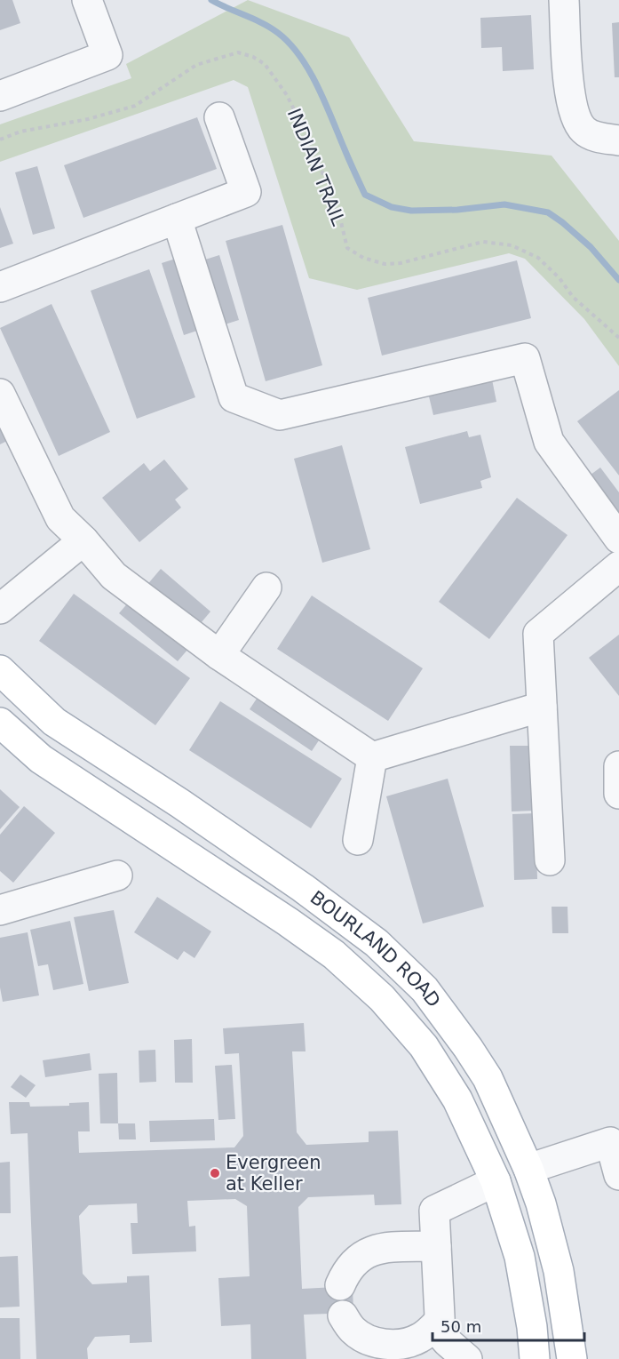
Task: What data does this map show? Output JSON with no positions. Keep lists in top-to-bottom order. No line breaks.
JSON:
{"streets":{"main road":["BOURLAND ROAD"],"path":["INDIAN TRAIL"]},"places":["Evergreen at Keller"],"scale_bar":"50 m"}
